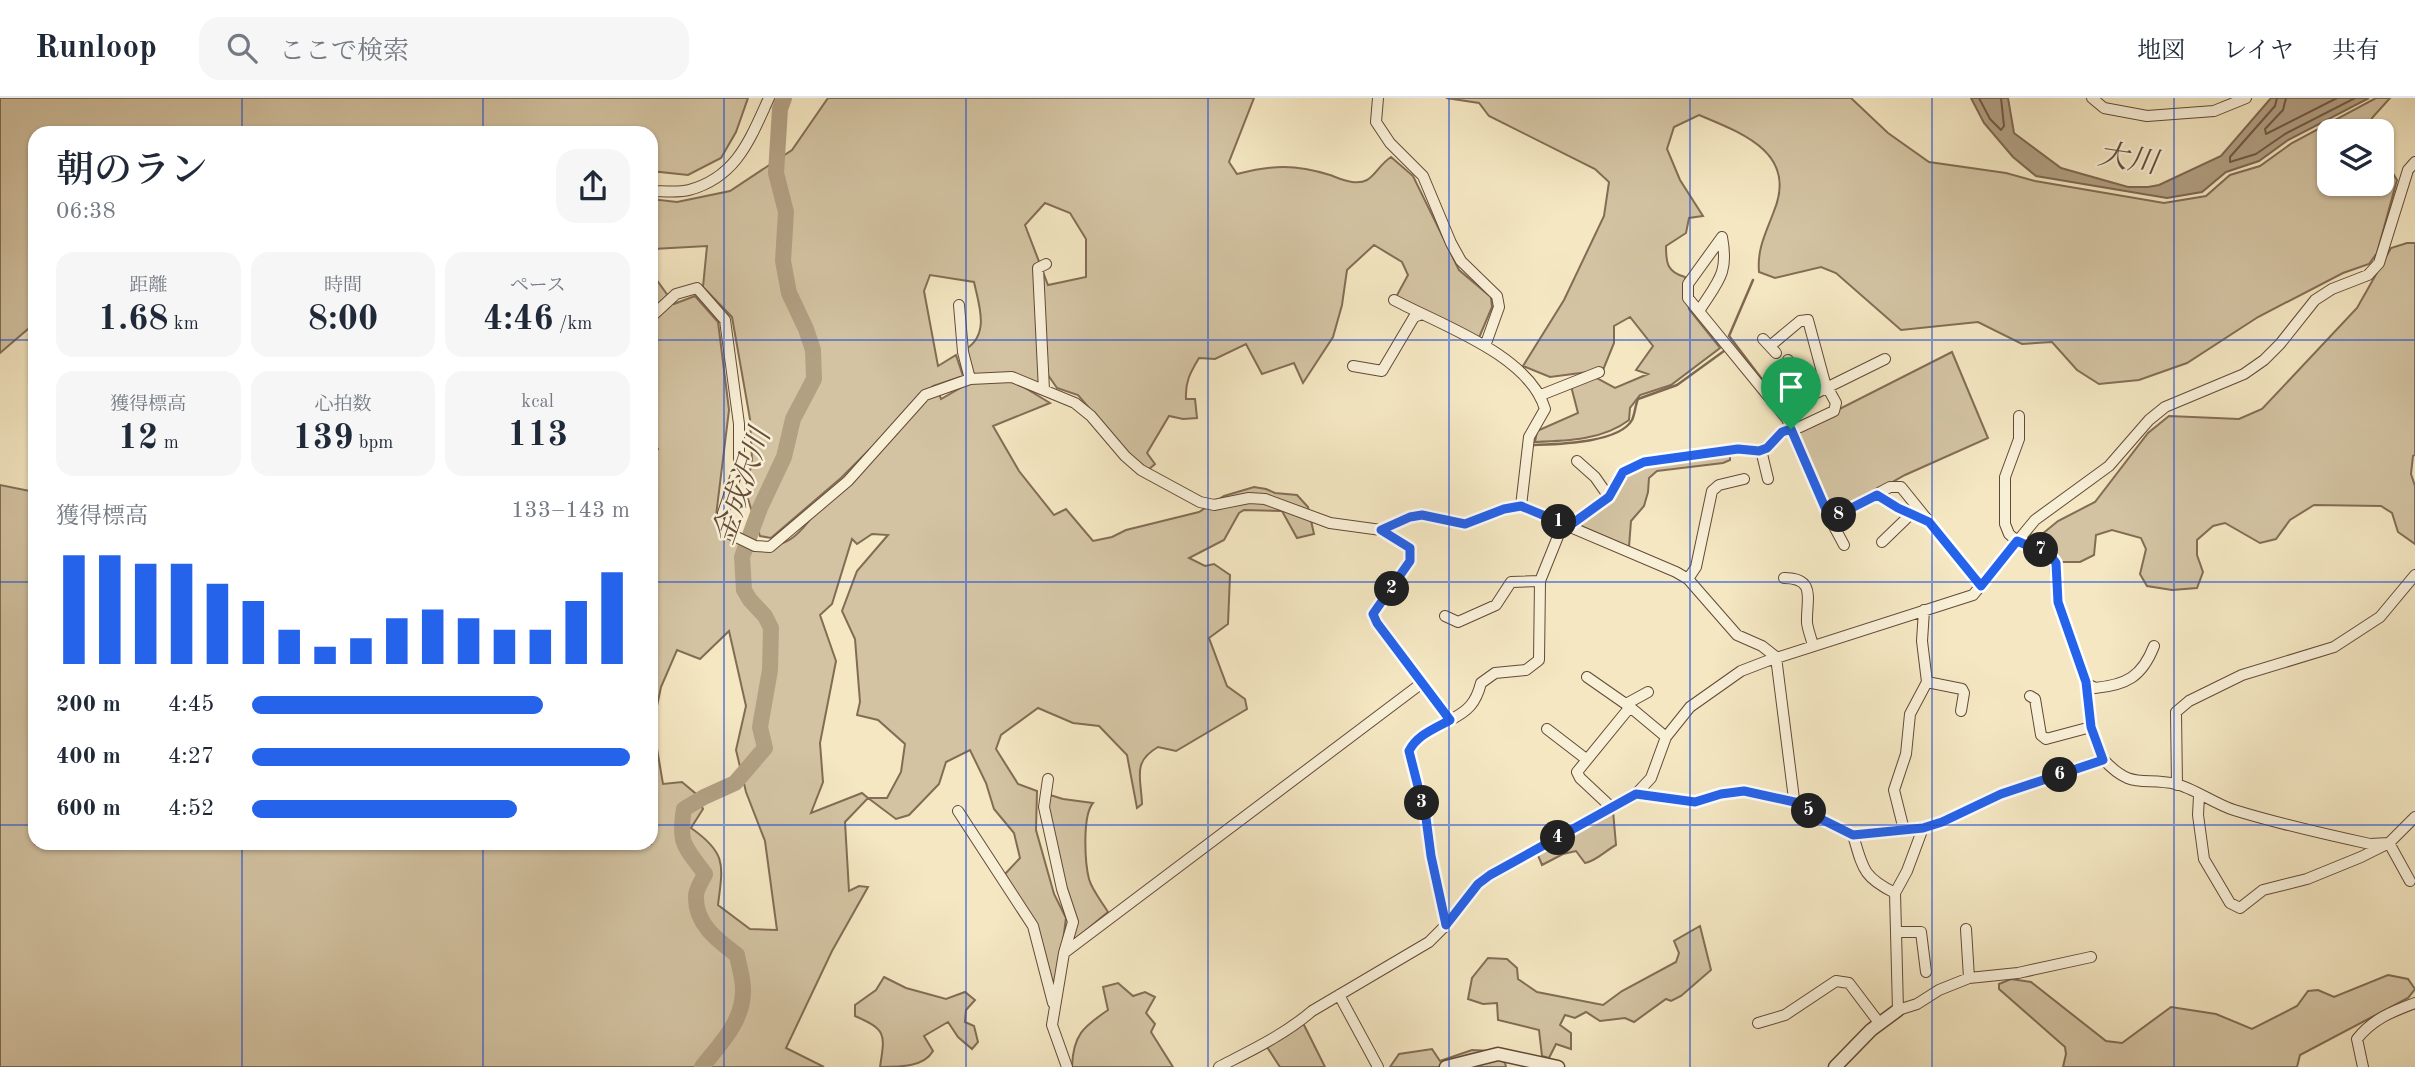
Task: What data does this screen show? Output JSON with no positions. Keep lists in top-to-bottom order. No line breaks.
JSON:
{"water":["大川","金成沢川"],"page":{"header":"Runloop","search":"ここで検索","nav":["地図","レイヤ","共有"],"heading":["朝のラン","06:38"],"stats":[["距離","1.68 km"],["時間","8:00"],["ペース","4:46 /km"],["獲得標高","12 m"],["心拍数","139 bpm"],["kcal","113"]],"chart":["獲得標高","133–143 m"],"pins":["8","1","7","2","6","3","5","4"],"list":[{"name":"200 m","note":"4:45"},{"name":"400 m","note":"4:27"},{"name":"600 m","note":"4:52"}]}}
